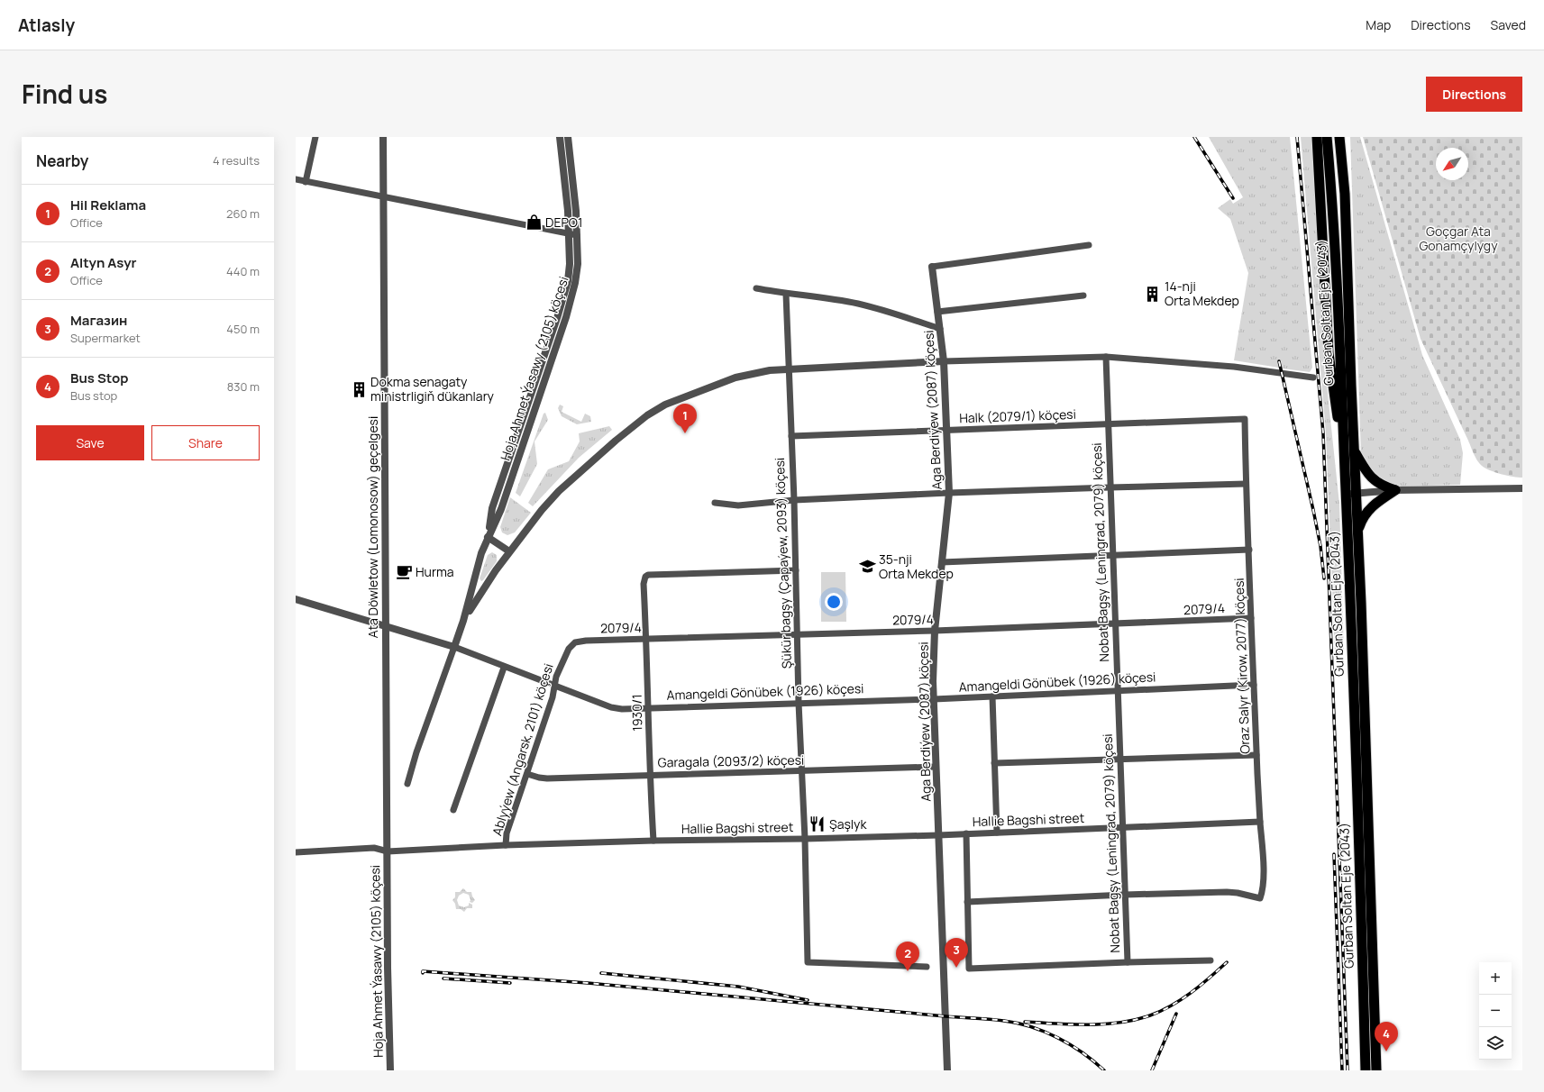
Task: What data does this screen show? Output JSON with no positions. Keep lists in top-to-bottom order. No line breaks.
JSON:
{"streets":{"highway":["Gurban Soltan Eje (2043)"],"street":["Hoja Ahmet Ýasawy (2105) köçesi","Aga Berdiýew (2087) köçesi","Halk (2079/1) köçesi","Ata Döwletow (Lomonosow) geçelgesi","Nobat Bagşy (Leningrad, 2079) köçesi","Şükür bagşy (Çapaýew, 2093) köçesi","2079/4","Oraz Salyr (Kirow, 2077) köçesi","Amangeldi Gönübek (1926) köçesi","1930/1","Ablyýew (Angarsk, 2101) köçesi","Garagala (2093/2) köçesi","Hallie Bagshi street"]},"crossings":[["Hoja Ahmet Ýasawy (2105) köçesi","Aga Berdiýew (2087) köçesi"],["Hoja Ahmet Ýasawy (2105) köçesi","Ata Döwletow (Lomonosow) geçelgesi"],["Hoja Ahmet Ýasawy (2105) köçesi","Şükür bagşy (Çapaýew, 2093) köçesi"],["Hoja Ahmet Ýasawy (2105) köçesi","Amangeldi Gönübek (1926) köçesi"],["Hoja Ahmet Ýasawy (2105) köçesi","Hallie Bagshi street"],["Aga Berdiýew (2087) köçesi","Halk (2079/1) köçesi"],["Aga Berdiýew (2087) köçesi","2079/4"],["Aga Berdiýew (2087) köçesi","Amangeldi Gönübek (1926) köçesi"],["Aga Berdiýew (2087) köçesi","Garagala (2093/2) köçesi"],["Aga Berdiýew (2087) köçesi","Hallie Bagshi street"],["Halk (2079/1) köçesi","Nobat Bagşy (Leningrad, 2079) köçesi"],["Halk (2079/1) köçesi","Şükür bagşy (Çapaýew, 2093) köçesi"],["Halk (2079/1) köçesi","Oraz Salyr (Kirow, 2077) köçesi"],["Ata Döwletow (Lomonosow) geçelgesi","Amangeldi Gönübek (1926) köçesi"],["Ata Döwletow (Lomonosow) geçelgesi","Hallie Bagshi street"],["Nobat Bagşy (Leningrad, 2079) köçesi","2079/4"],["Nobat Bagşy (Leningrad, 2079) köçesi","Oraz Salyr (Kirow, 2077) köçesi"],["Nobat Bagşy (Leningrad, 2079) köçesi","Amangeldi Gönübek (1926) köçesi"],["Nobat Bagşy (Leningrad, 2079) köçesi","Hallie Bagshi street"],["Şükür bagşy (Çapaýew, 2093) köçesi","2079/4"],["Şükür bagşy (Çapaýew, 2093) köçesi","Amangeldi Gönübek (1926) köçesi"],["Şükür bagşy (Çapaýew, 2093) köçesi","1930/1"],["Şükür bagşy (Çapaýew, 2093) köçesi","Garagala (2093/2) köçesi"],["Şükür bagşy (Çapaýew, 2093) köçesi","Hallie Bagshi street"],["2079/4","Oraz Salyr (Kirow, 2077) köçesi"],["2079/4","1930/1"],["2079/4","Ablyýew (Angarsk, 2101) köçesi"],["Oraz Salyr (Kirow, 2077) köçesi","Amangeldi Gönübek (1926) köçesi"],["Oraz Salyr (Kirow, 2077) köçesi","Hallie Bagshi street"],["Amangeldi Gönübek (1926) köçesi","1930/1"],["Amangeldi Gönübek (1926) köçesi","Ablyýew (Angarsk, 2101) köçesi"],["1930/1","Garagala (2093/2) köçesi"],["1930/1","Hallie Bagshi street"],["Ablyýew (Angarsk, 2101) köçesi","Garagala (2093/2) köçesi"],["Ablyýew (Angarsk, 2101) köçesi","Hallie Bagshi street"]],"parks":["Goçgar Ata Gonamçylygy"],"places":{"shop":["DEPO1"],"building":["14-nji Orta Mekdep","Dokma senagaty ministrligiň dükanlary"],"school or university":["35-nji Orta Mekdep"],"cafe":["Hurma"],"restaurant":["Şaşlyk"]},"north":"bottom left","page":{"header":"Atlasly","nav":["Map","Directions","Saved"],"title":"Find us","buttons":["Directions",["Save","Share"]],"heading":["Nearby","4 results"],"list":[{"mark":"1","name":"Hil Reklama","note":"Office","value":"260 m"},{"mark":"2","name":"Altyn Asyr","note":"Office","value":"440 m"},{"mark":"3","name":"Магазин","note":"Supermarket","value":"450 m"},{"mark":"4","name":"Bus Stop","note":"Bus stop","value":"830 m"}],"pins":["1","3","2","4"],"map_buttons":["+","−"]}}
